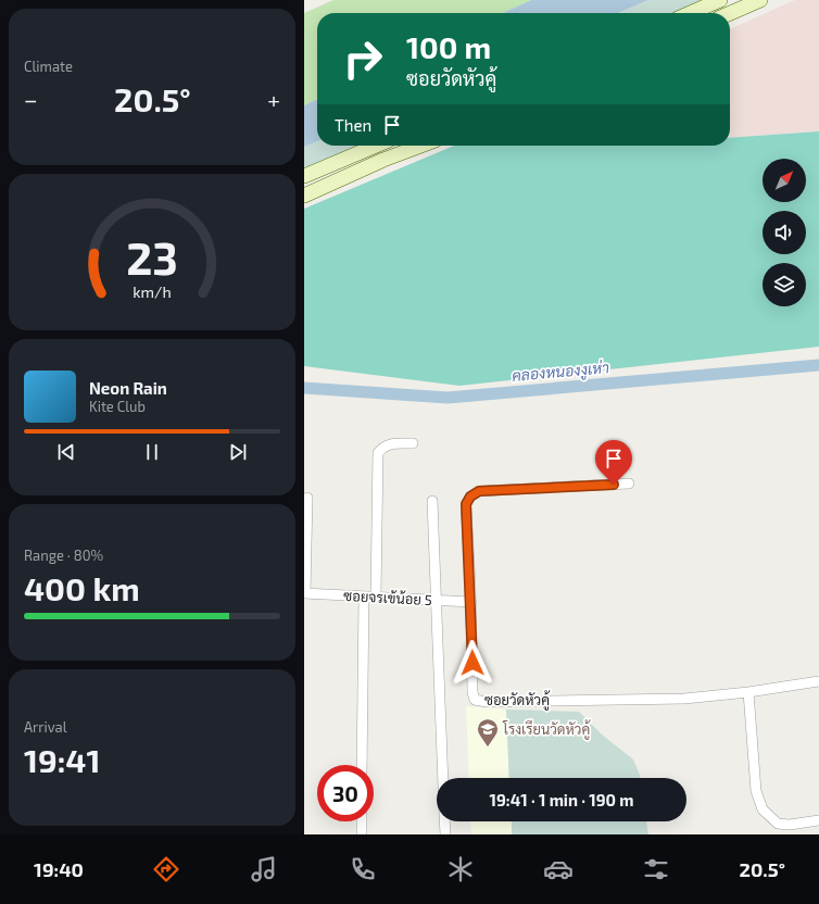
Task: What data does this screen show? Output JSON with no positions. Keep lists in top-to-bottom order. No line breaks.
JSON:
{"streets":{"street":["ซอยจรเข้น้อย 5","ซอยวัดหัวคู้"]},"crossings":[["ซอยจรเข้น้อย 5","ซอยวัดหัวคู้"]],"water":["คลองหนองงูเห่า"],"places":{"school or university":["โรงเรียนวัดหัวคู้"]},"north":"top right","page":{"tile":["Climate",["Range · 80%","400 km"],["Arrival","19:41"]],"turn":["100 m","ซอยวัดหัวคู้"],"heat":["−","20.5°","+"],"then":"Then","song":["Neon Rain","Kite Club"],"limit":"30","trip":"19:41 · 1 min · 190 m","tabs":["19:40","20.5°"],"gauge":["23","km/h"]}}
